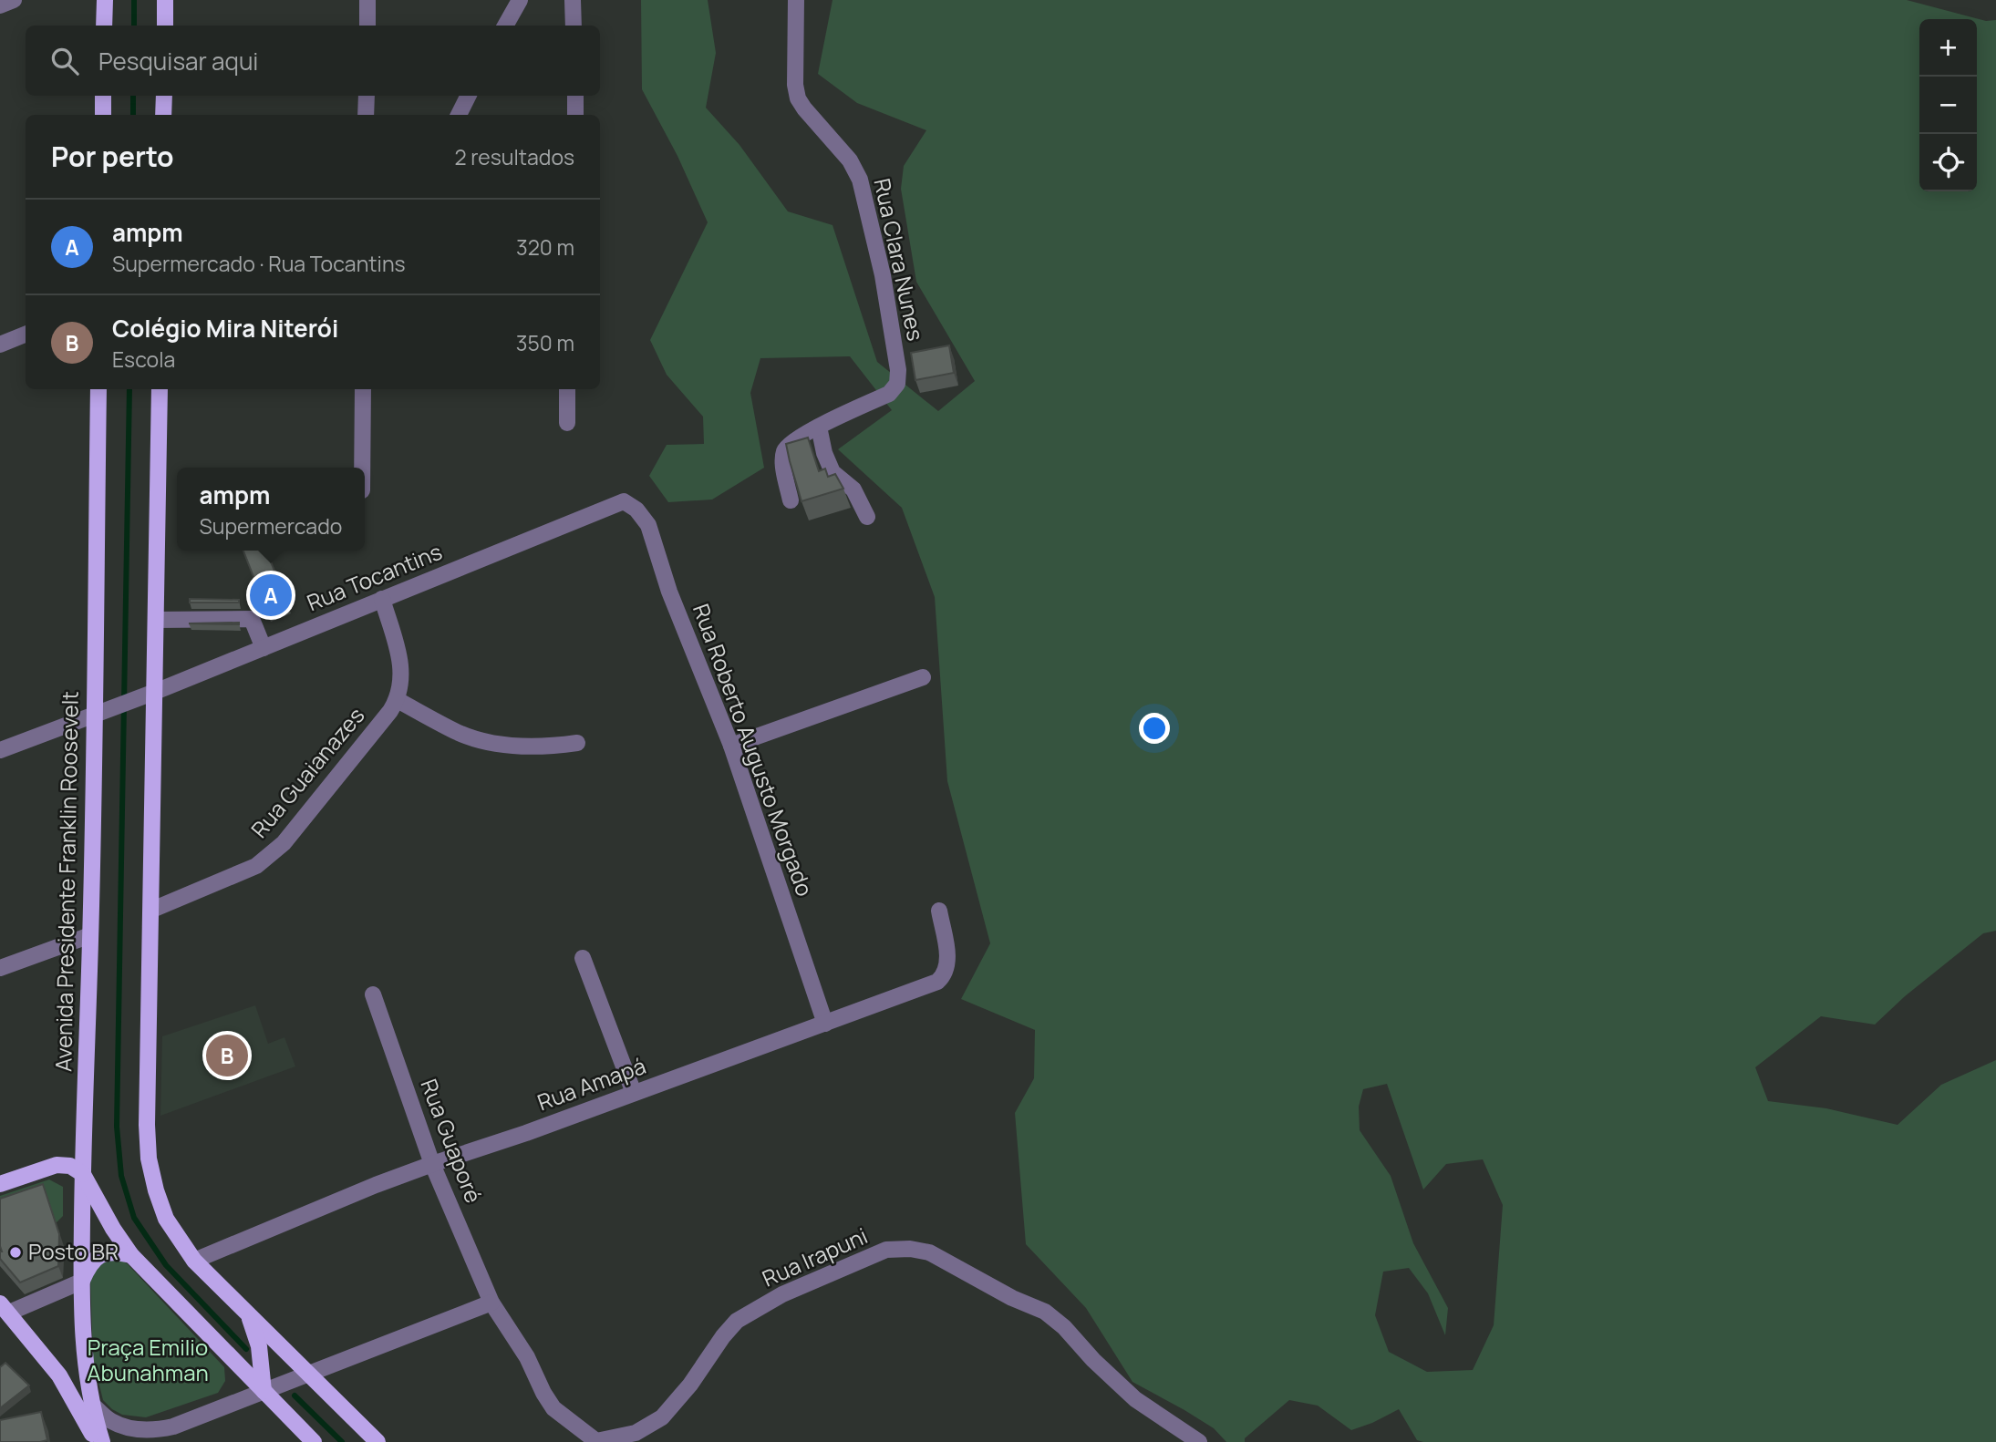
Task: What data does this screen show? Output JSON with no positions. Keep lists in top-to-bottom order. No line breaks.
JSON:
{"streets":{"main road":["Avenida Presidente Franklin Roosevelt"],"street":["Rua Clara Nunes","Rua Tocantins","Rua Roberto Augusto Morgado","Rua Guaianazes","Rua Amapá","Rua Guaporé","Rua Irapuni"]},"crossings":[["Rua Tocantins","Rua Roberto Augusto Morgado"],["Rua Tocantins","Avenida Presidente Franklin Roosevelt"],["Rua Roberto Augusto Morgado","Rua Amapá"],["Rua Amapá","Rua Guaporé"],["Rua Guaporé","Rua Irapuni"]],"parks":["Praça Emilio Abunahman"],"places":["Posto BR"],"page":{"map_buttons":["+","−"],"search":"Pesquisar aqui","heading":["Por perto","2 resultados"],"list":[{"mark":"A","name":"ampm","note":"Supermercado · Rua Tocantins","value":"320 m"},{"mark":"B","name":"Colégio Mira Niterói","note":"Escola","value":"350 m"}],"popup":["ampm","Supermercado"],"pins":["A","B"]}}
